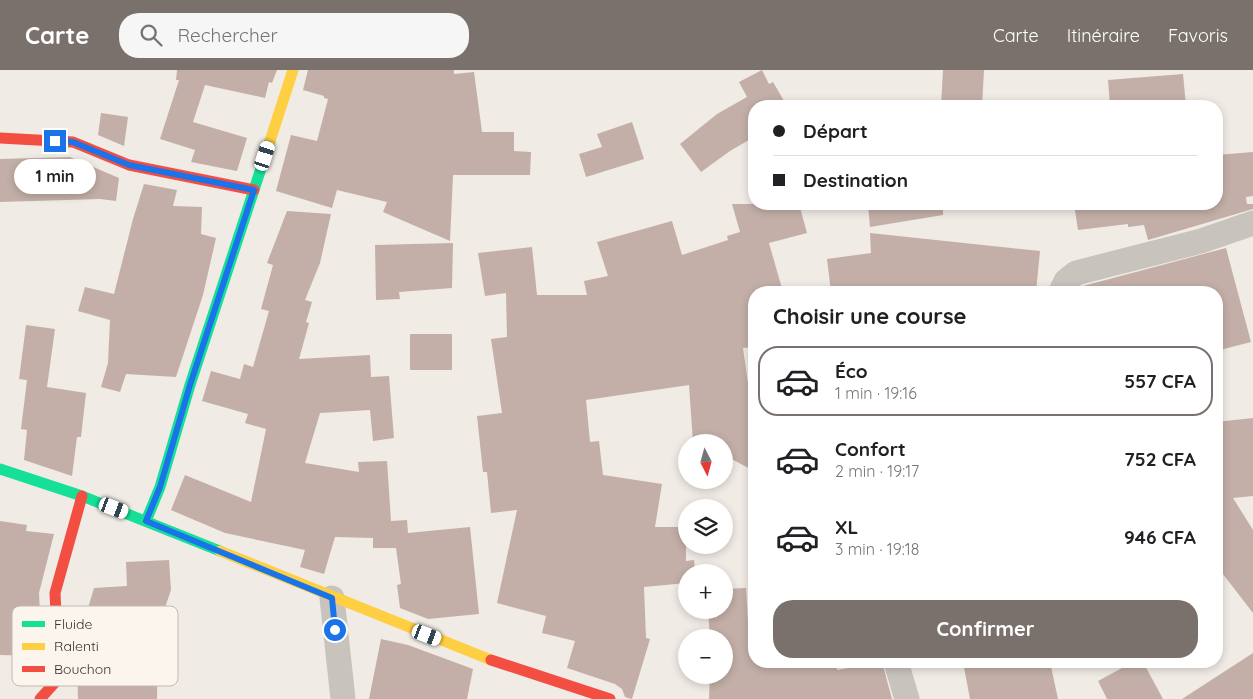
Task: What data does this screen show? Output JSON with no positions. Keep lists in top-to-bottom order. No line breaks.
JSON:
{"legend":["Fluide","Ralenti","Bouchon"],"north":"bottom","page":{"header":"Carte","search":"Rechercher","nav":["Carte","Itinéraire","Favoris"],"banner":["Départ","Destination"],"bubble":"1 min","heading":"Choisir une course","list":[{"name":"Éco","note":"1 min · 19:16","value":"557 CFA"},{"name":"Confort","note":"2 min · 19:17","value":"752 CFA"},{"name":"XL","note":"3 min · 19:18","value":"946 CFA"}],"map_buttons":["+","−"],"buttons":"Confirmer"}}
